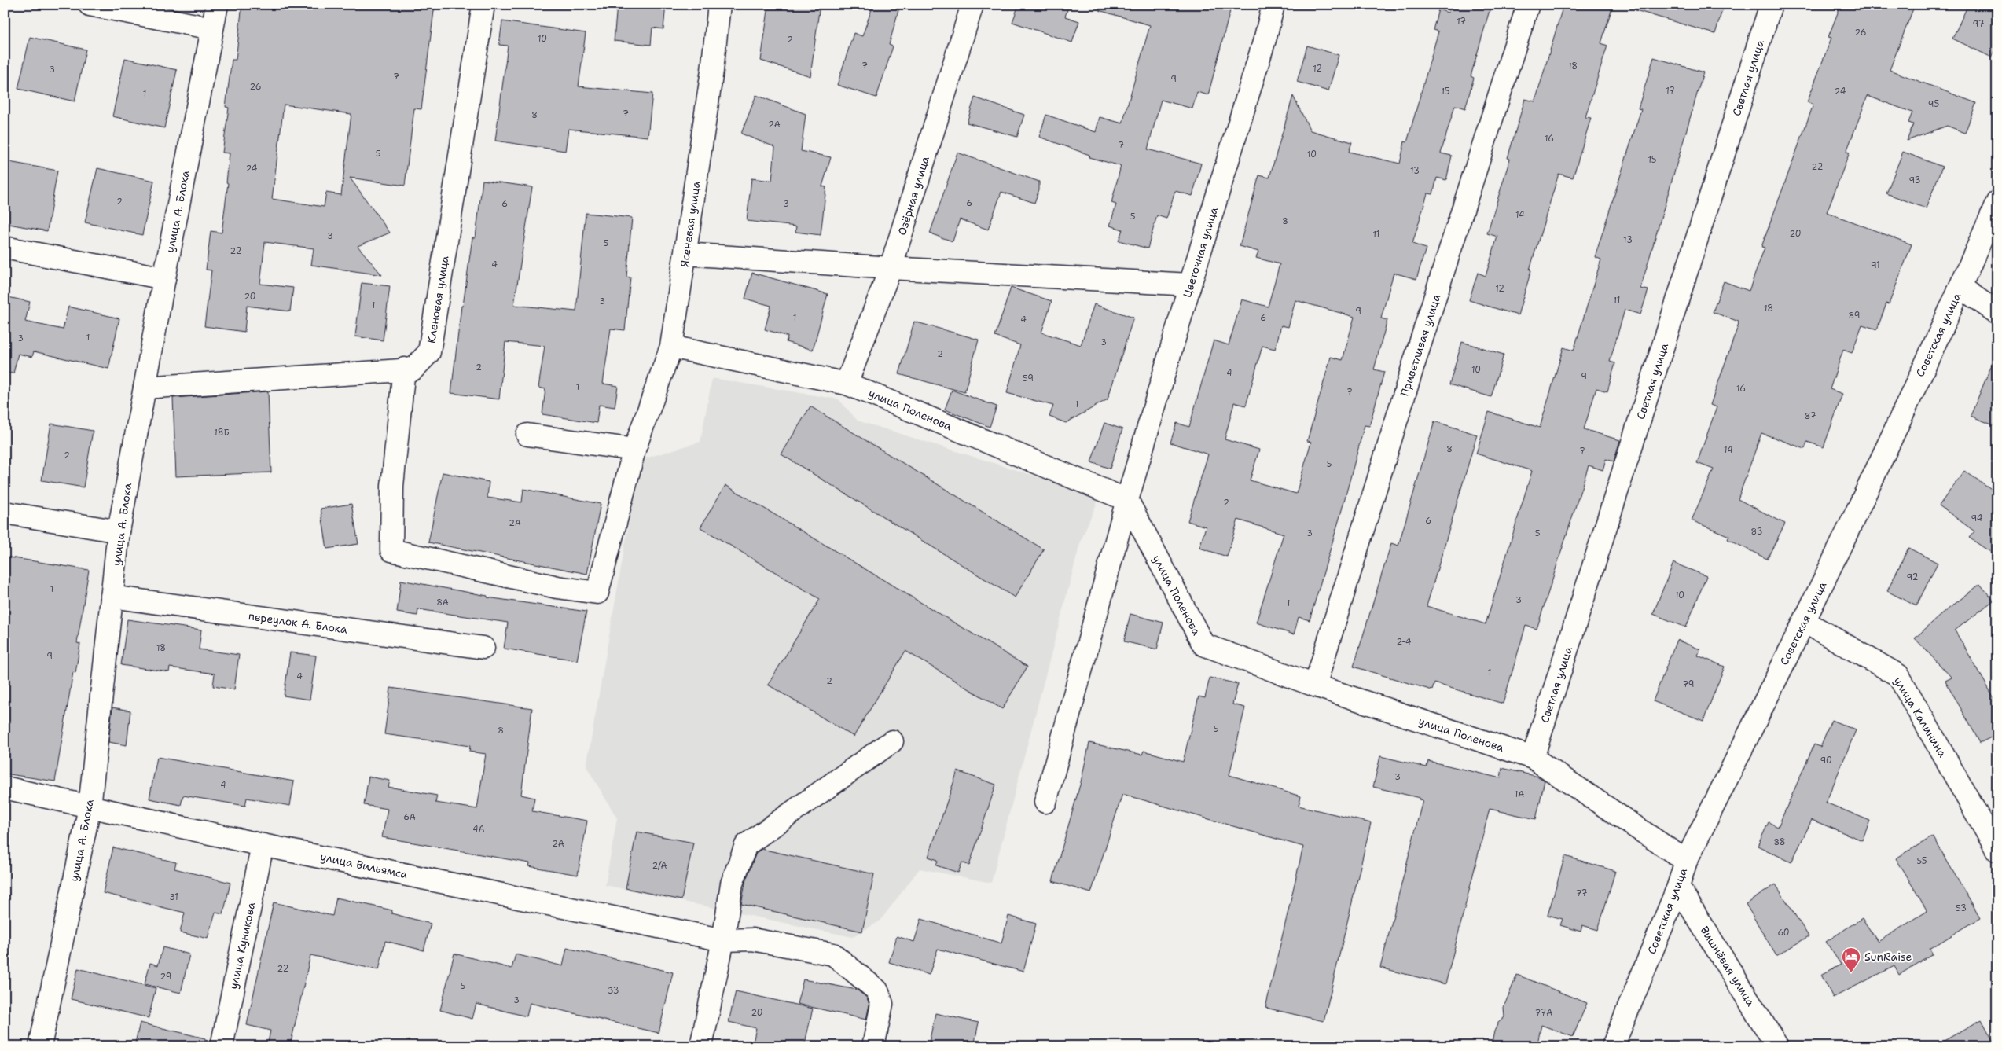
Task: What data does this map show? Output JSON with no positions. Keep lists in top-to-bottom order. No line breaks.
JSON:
{"streets":{"street":["Светлая улица","Озёрная улица","улица А. Блока","Ясеневая улица","Цветочная улица","Кленовая улица","Советская улица","Приветливая улица","улица Поленова","переулок А. Блока","улица Калинина","улица Вильямса","улица Куникова","Вишнёвая улица"]},"crossings":[["Светлая улица","улица Поленова"],["Озёрная улица","улица Поленова"],["улица А. Блока","Кленовая улица"],["улица А. Блока","переулок А. Блока"],["улица А. Блока","улица Вильямса"],["Ясеневая улица","Кленовая улица"],["Ясеневая улица","улица Поленова"],["Цветочная улица","улица Поленова"],["Советская улица","улица Поленова"],["Советская улица","улица Калинина"],["Советская улица","Вишнёвая улица"],["Приветливая улица","улица Поленова"],["улица Вильямса","улица Куникова"]],"places":{"hotel":["SunRaise"]},"house_numbers":["17","97","26","10","2","7","18","12","3","7","9","26","17","15","24","1","95","7","8","2А","16","7","5","10","15","22","24","13","93","2","6","6","3","14","5","8","20","11","3","13","5","22","4","91","12","20","11","3","1","18","9","89","1","6","4","1","3","3","2","2","10","4","9","59","1","16","7","1","87","18Б","8","14","7","2","5","2","94","6","2А","83","3","5","92","1","10","3","8А","1","2-4","18","9","1","4","2","79","5","8","90","3","4","1А","6А","4А","88","2А","55","2/А","77","31","53","60","22","29","5","33","3","20","77А"]}
